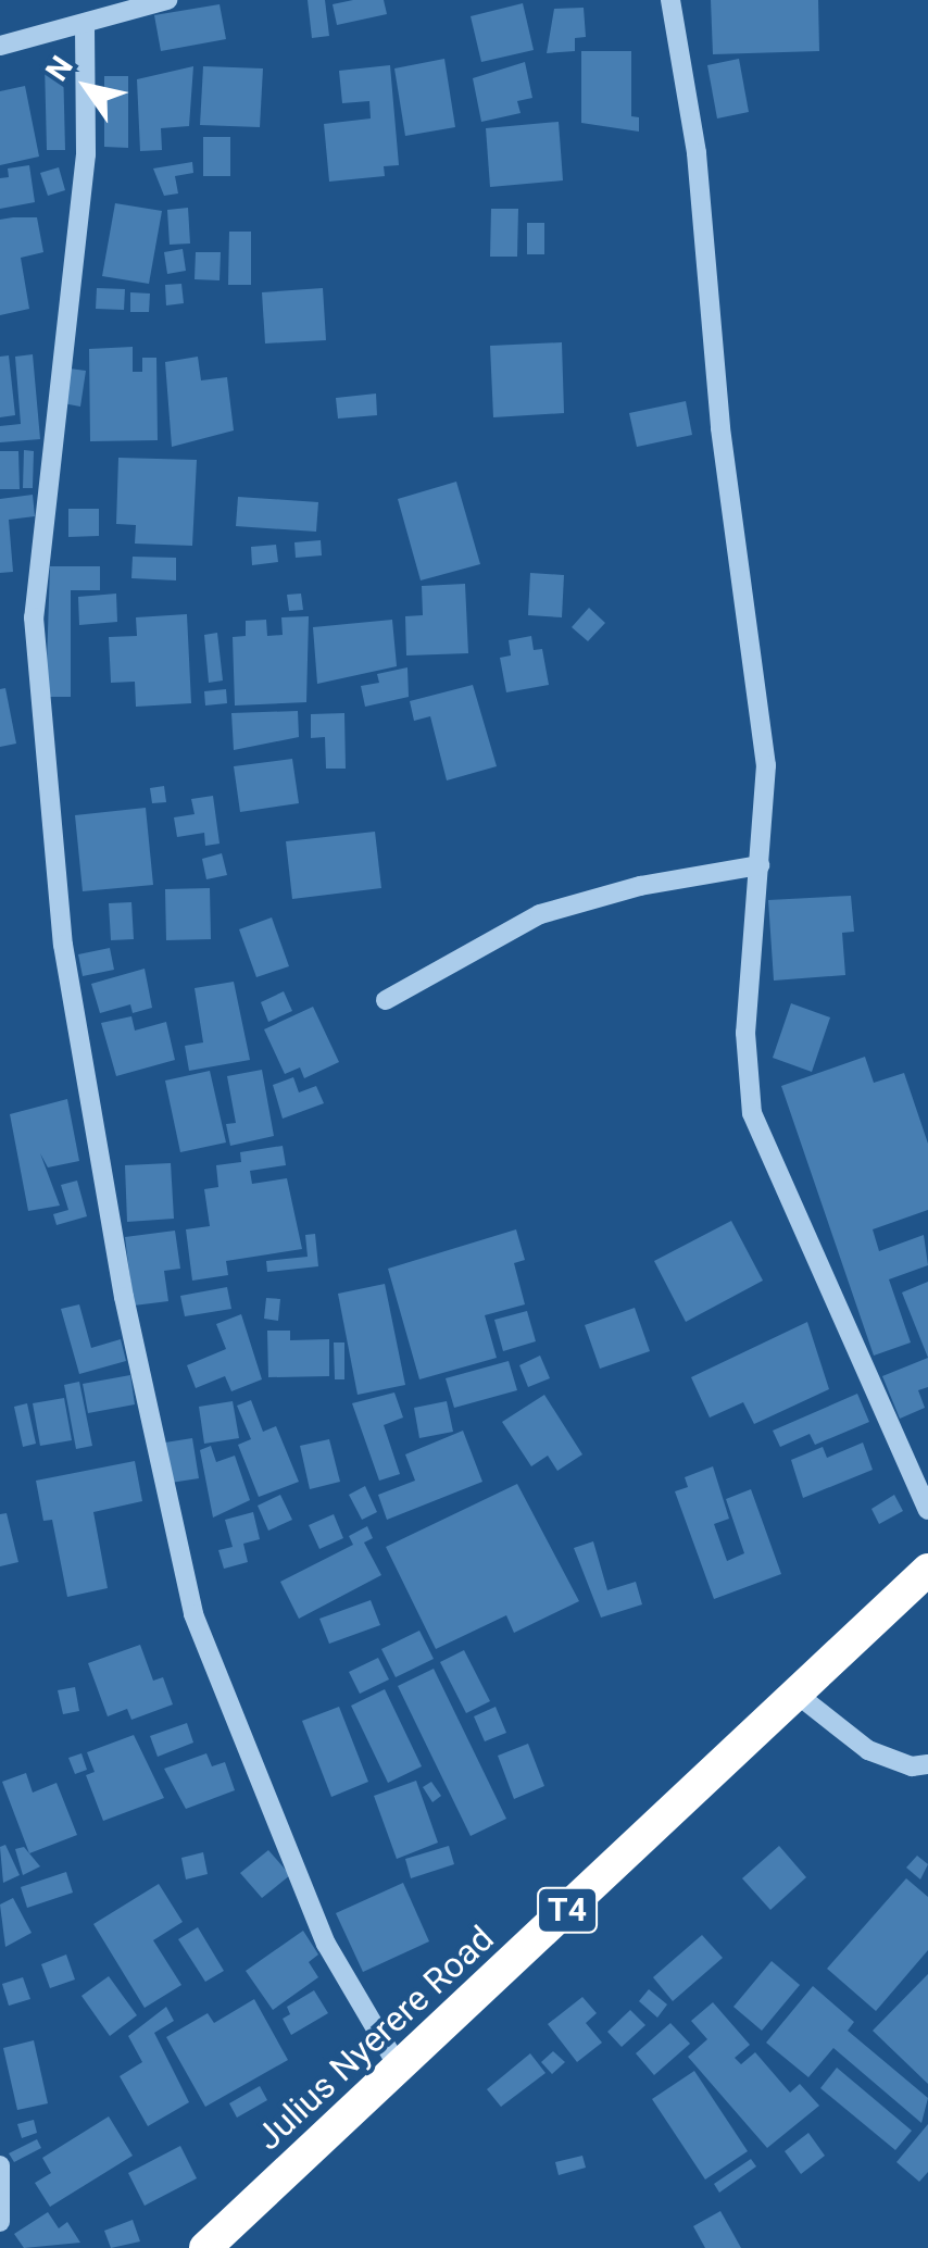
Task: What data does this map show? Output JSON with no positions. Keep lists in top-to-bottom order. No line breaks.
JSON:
{"streets":{"highway":["T4","Julius Nyerere Road"]},"north":"top left"}
